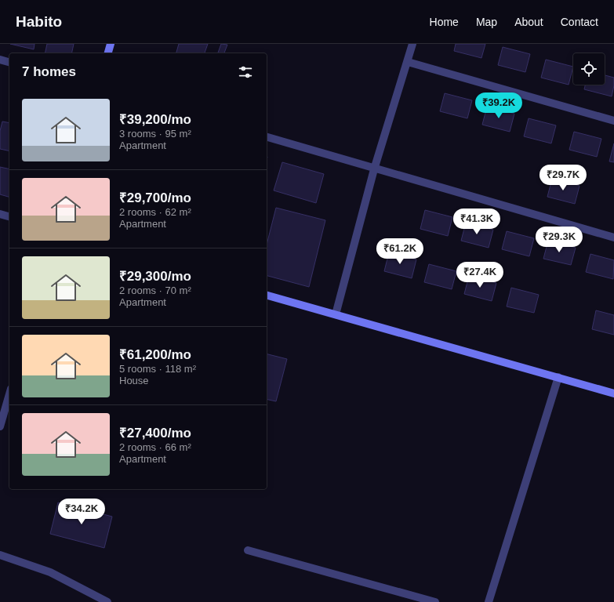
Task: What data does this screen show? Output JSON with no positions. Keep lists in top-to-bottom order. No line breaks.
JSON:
{"page":{"header":"Habito","nav":["Home","Map","About","Contact"],"heading":"7 homes","list":[{"name":"₹39,200/mo","note":"3 rooms · 95 m² · Apartment"},{"name":"₹29,700/mo","note":"2 rooms · 62 m² · Apartment"},{"name":"₹29,300/mo","note":"2 rooms · 70 m² · Apartment"},{"name":"₹61,200/mo","note":"5 rooms · 118 m² · House"},{"name":"₹27,400/mo","note":"2 rooms · 66 m² · Apartment"}],"price":["₹39.2K","₹29.7K","₹41.3K","₹29.3K","₹61.2K","₹27.4K","₹34.2K"]}}
